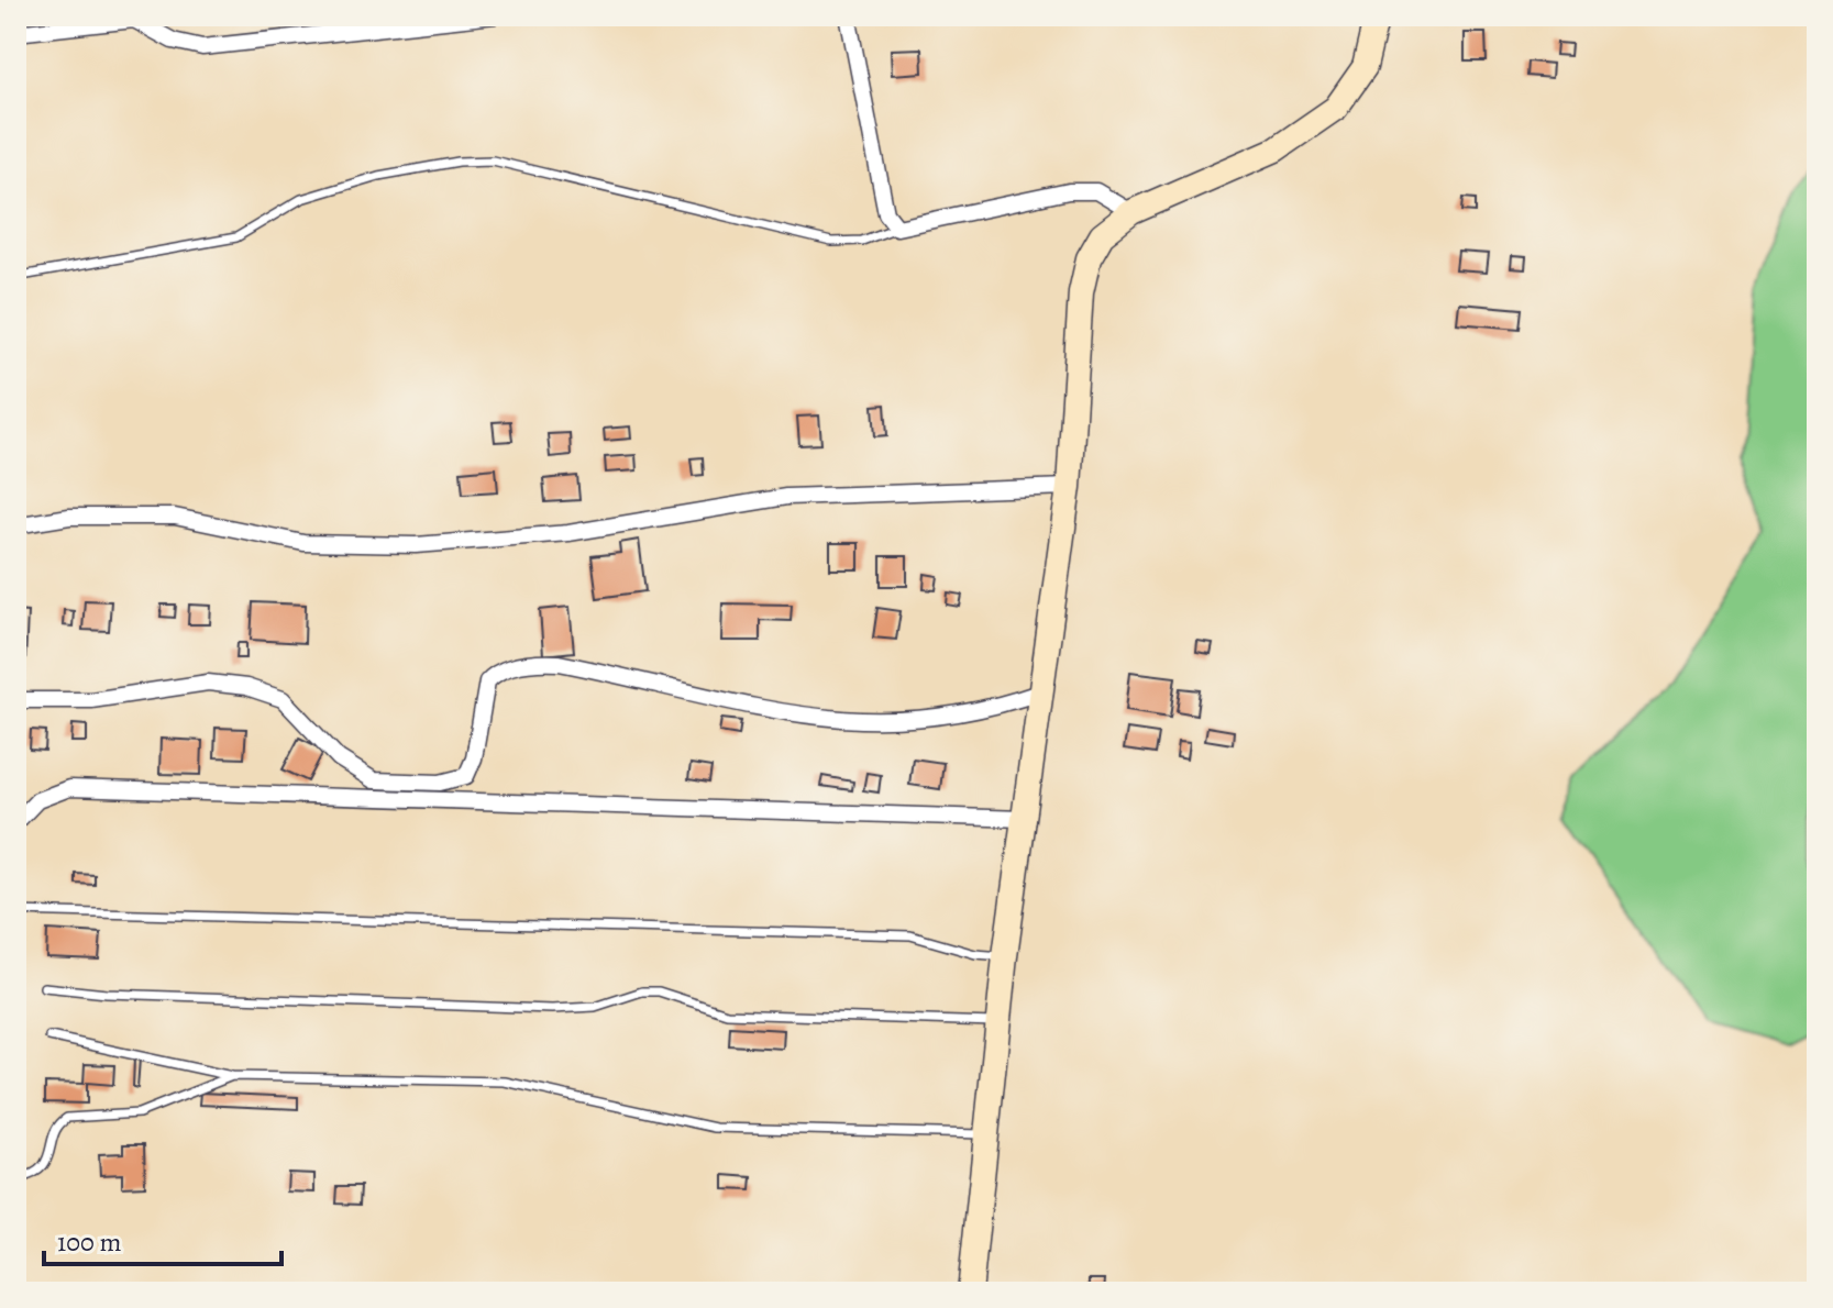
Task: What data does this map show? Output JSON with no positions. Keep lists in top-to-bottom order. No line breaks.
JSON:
{"scale_bar":"100 m"}
